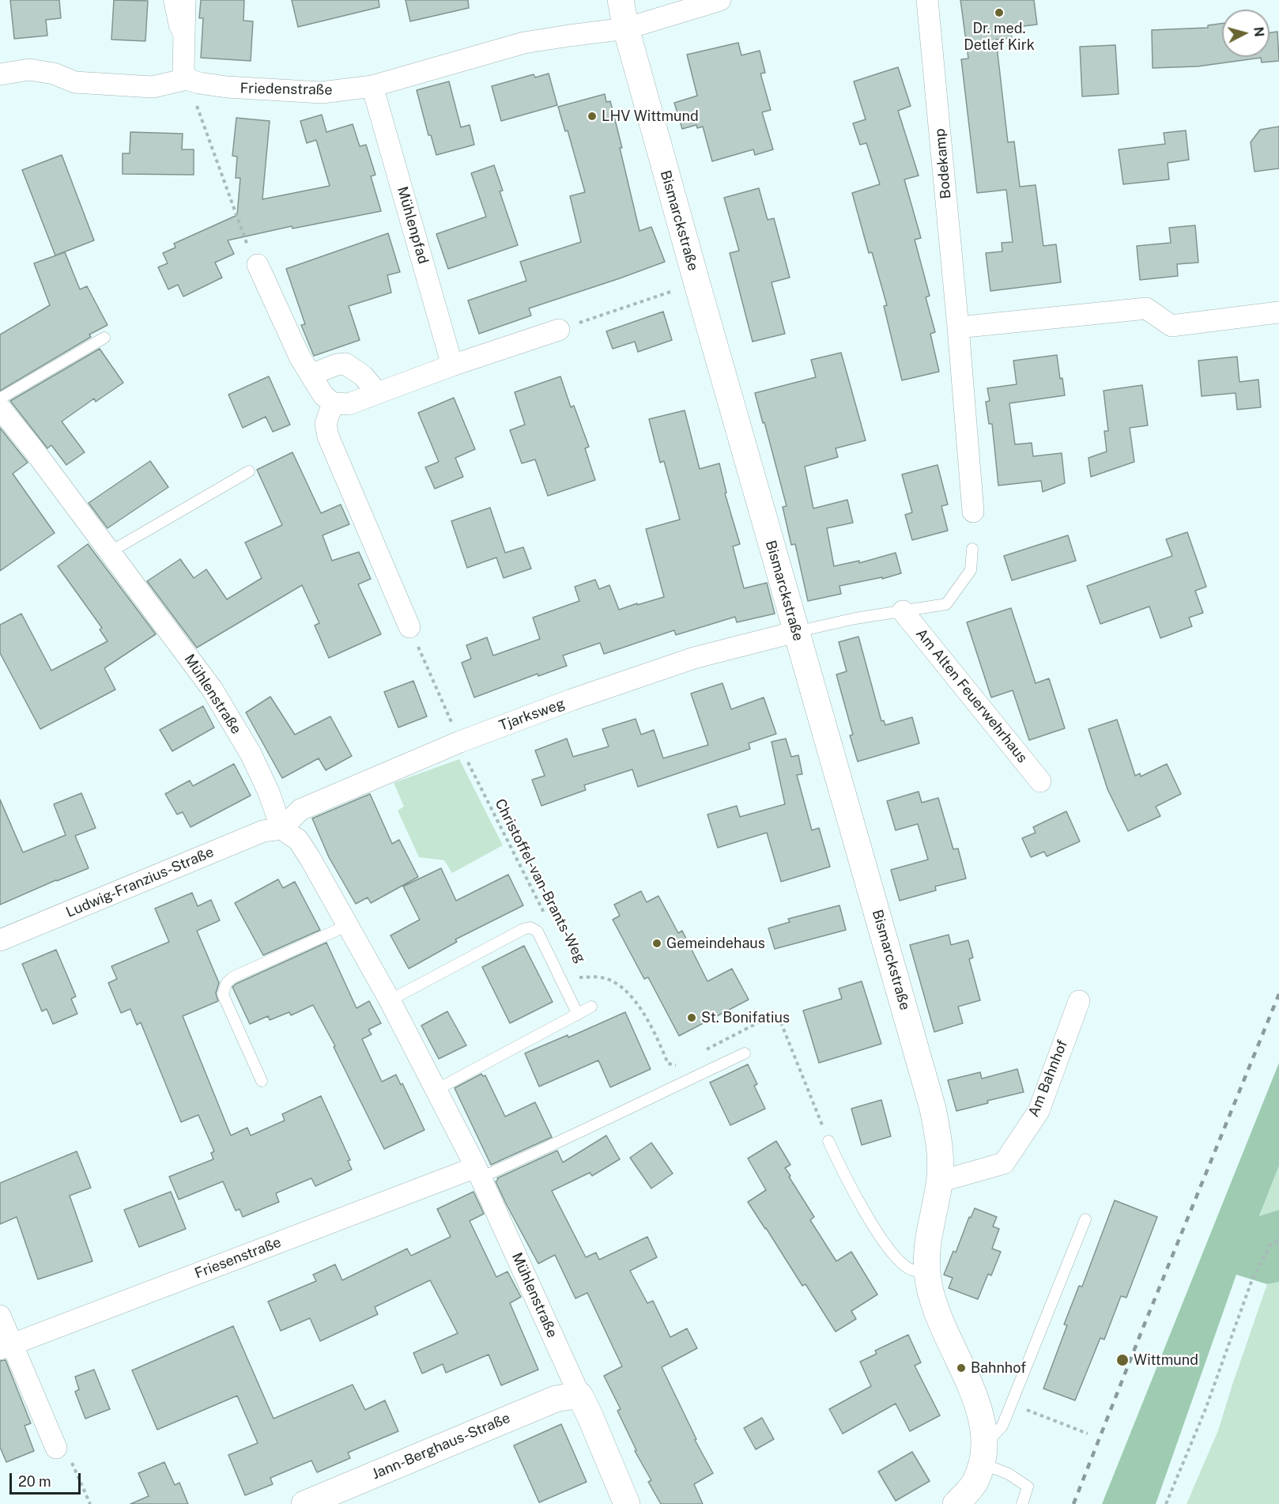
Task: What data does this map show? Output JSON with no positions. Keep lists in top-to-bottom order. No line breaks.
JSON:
{"streets":{"street":["Friedenstraße","Bodekamp","Bismarckstraße","Mühlenpfad","Mühlenstraße","Am Alten Feuerwehrhaus","Tjarksweg","Ludwig-Franzius-Straße","Am Bahnhof","Friesenstraße","Jann-Berghaus-Straße"],"path":["Christoffel-van-Brants-Weg"]},"crossings":[["Friedenstraße","Bismarckstraße"],["Friedenstraße","Mühlenpfad"],["Bismarckstraße","Am Alten Feuerwehrhaus"],["Bismarckstraße","Tjarksweg"],["Bismarckstraße","Am Bahnhof"],["Mühlenstraße","Tjarksweg"],["Mühlenstraße","Ludwig-Franzius-Straße"],["Mühlenstraße","Friesenstraße"],["Mühlenstraße","Jann-Berghaus-Straße"],["Am Alten Feuerwehrhaus","Tjarksweg"],["Tjarksweg","Christoffel-van-Brants-Weg"],["Tjarksweg","Ludwig-Franzius-Straße"]],"places":["Dr. med. Detlef Kirk","LHV Wittmund","Gemeindehaus","St. Bonifatius","Wittmund","Bahnhof"],"scale_bar":"20 m","north":"right"}
